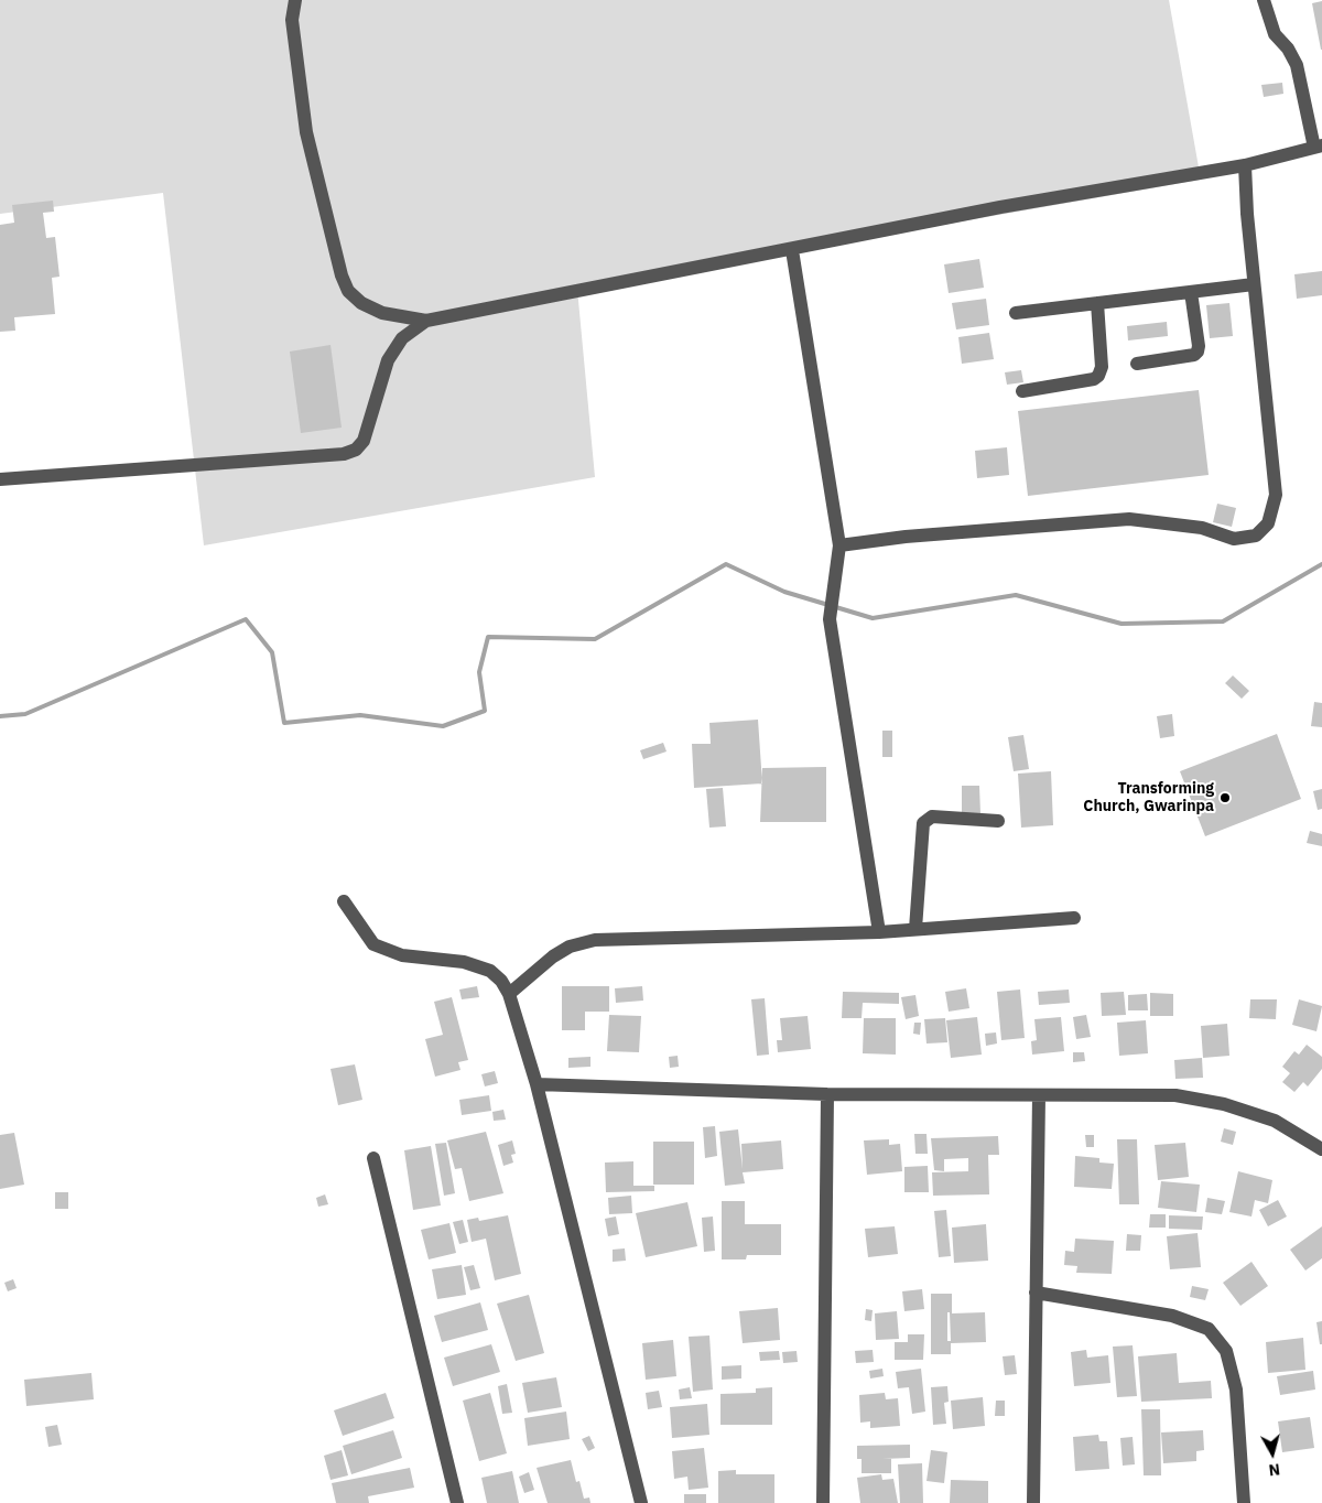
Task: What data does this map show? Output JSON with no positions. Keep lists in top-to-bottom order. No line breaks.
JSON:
{"places":["Transforming Church, Gwarinpa"],"north":"bottom"}
